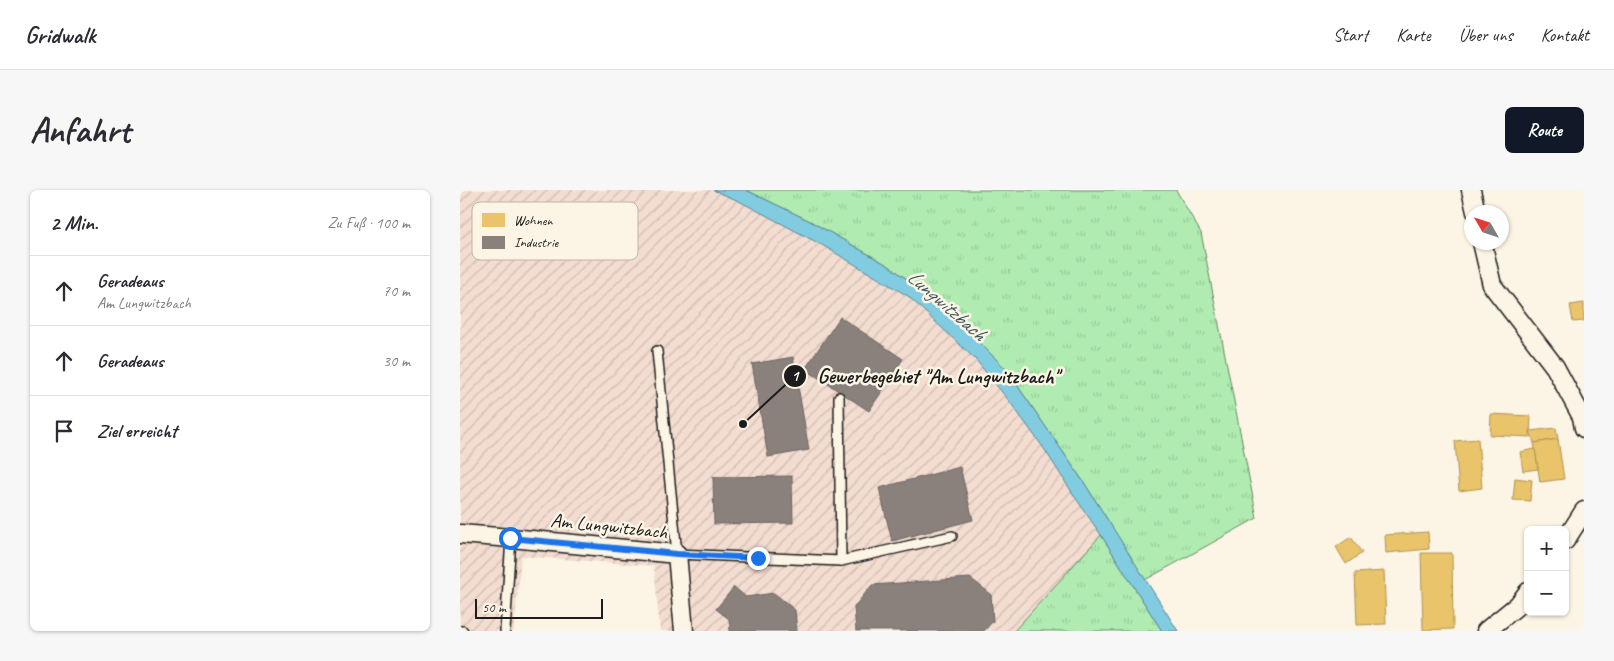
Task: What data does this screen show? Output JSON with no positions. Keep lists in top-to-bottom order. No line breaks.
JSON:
{"streets":{"street":["Am Lungwitzbach"]},"water":["Lungwitzbach"],"places":["Gewerbegebiet \"Am Lungwitzbach\""],"legend":["Wohnen","Industrie"],"scale_bar":"50 m","north":"top left","page":{"header":"Gridwalk","nav":["Start","Karte","Über uns","Kontakt"],"buttons":"Route","title":"Anfahrt","heading":["2 Min.","Zu Fuß · 100 m"],"list":[["Geradeaus","Am Lungwitzbach","70 m"],["Geradeaus","30 m"],"Ziel erreicht"],"map_buttons":["+","−"],"scale":"50 m"}}
